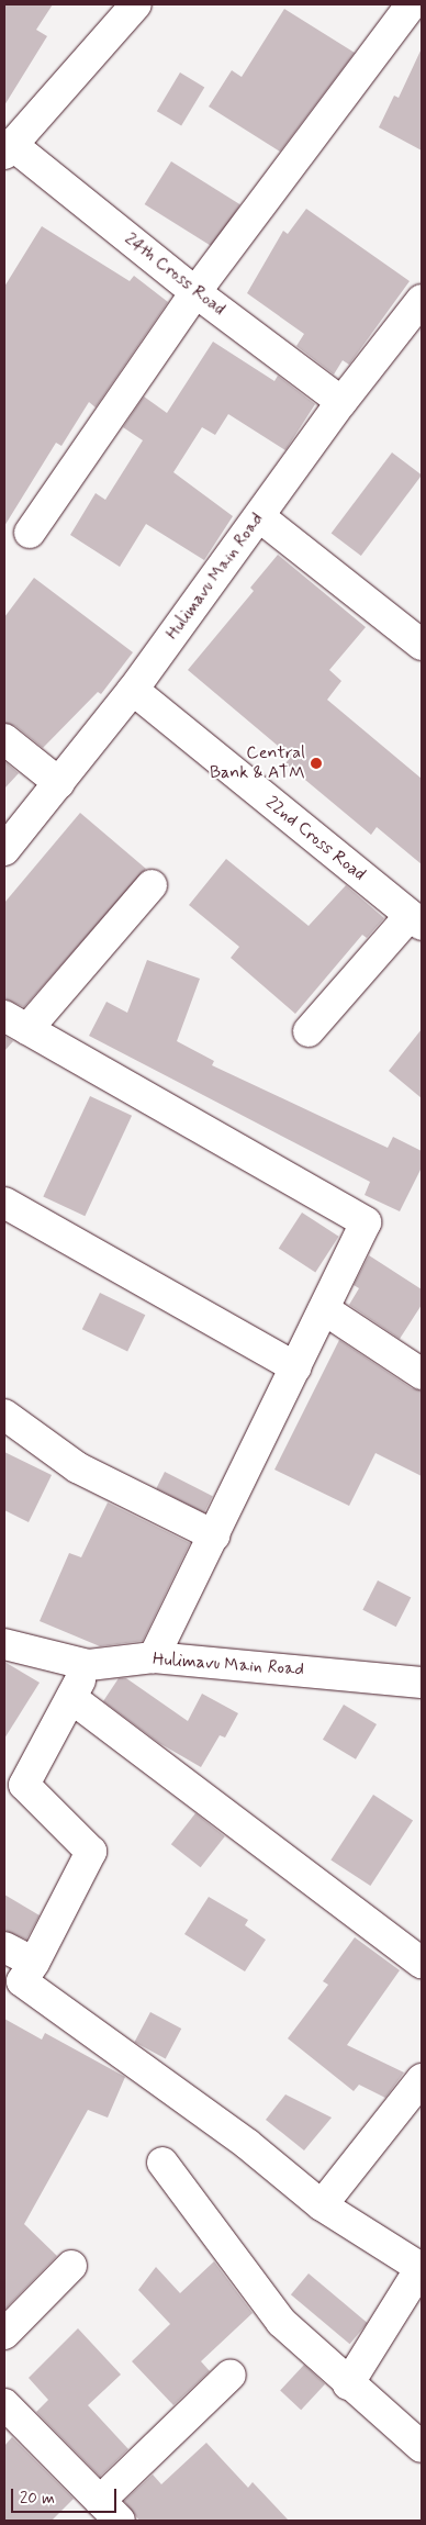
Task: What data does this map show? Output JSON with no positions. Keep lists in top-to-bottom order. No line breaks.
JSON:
{"streets":{"street":["24th Cross Road","Hulimavu Main Road","22nd Cross Road"]},"crossings":[["24th Cross Road","Hulimavu Main Road"],["Hulimavu Main Road","22nd Cross Road"]],"places":["Central Bank & ATM"],"scale_bar":"20 m"}
